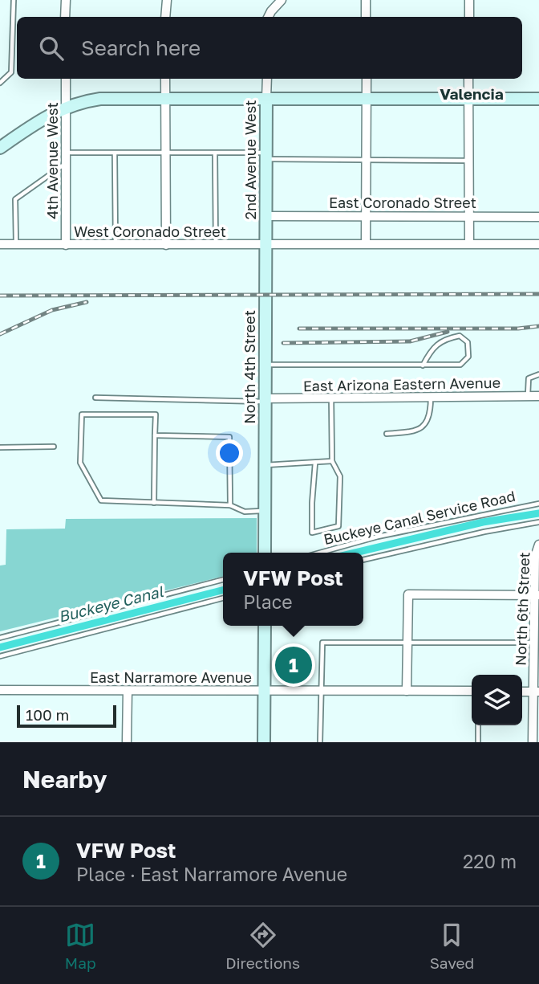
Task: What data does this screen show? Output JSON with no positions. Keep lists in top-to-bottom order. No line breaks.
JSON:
{"streets":{"street":["2nd Avenue West","4th Avenue West","East Coronado Street","West Coronado Street","North 4th Street","East Arizona Eastern Avenue","North 6th Street","East Narramore Avenue"],"lane":["Buckeye Canal Service Road"]},"crossings":[["2nd Avenue West","East Coronado Street"],["2nd Avenue West","West Coronado Street"],["2nd Avenue West","North 4th Street"],["4th Avenue West","West Coronado Street"],["West Coronado Street","North 4th Street"],["North 4th Street","East Arizona Eastern Avenue"]],"districts":["Valencia"],"water":["Buckeye Canal"],"scale_bar":"100 m","page":{"search":"Search here","popup":["VFW Post","Place"],"pins":"1","scale":"100 m","heading":"Nearby","list":[{"mark":"1","name":"VFW Post","note":"Place · East Narramore Avenue","value":"220 m"}],"nav":["Map","Directions","Saved"]}}
